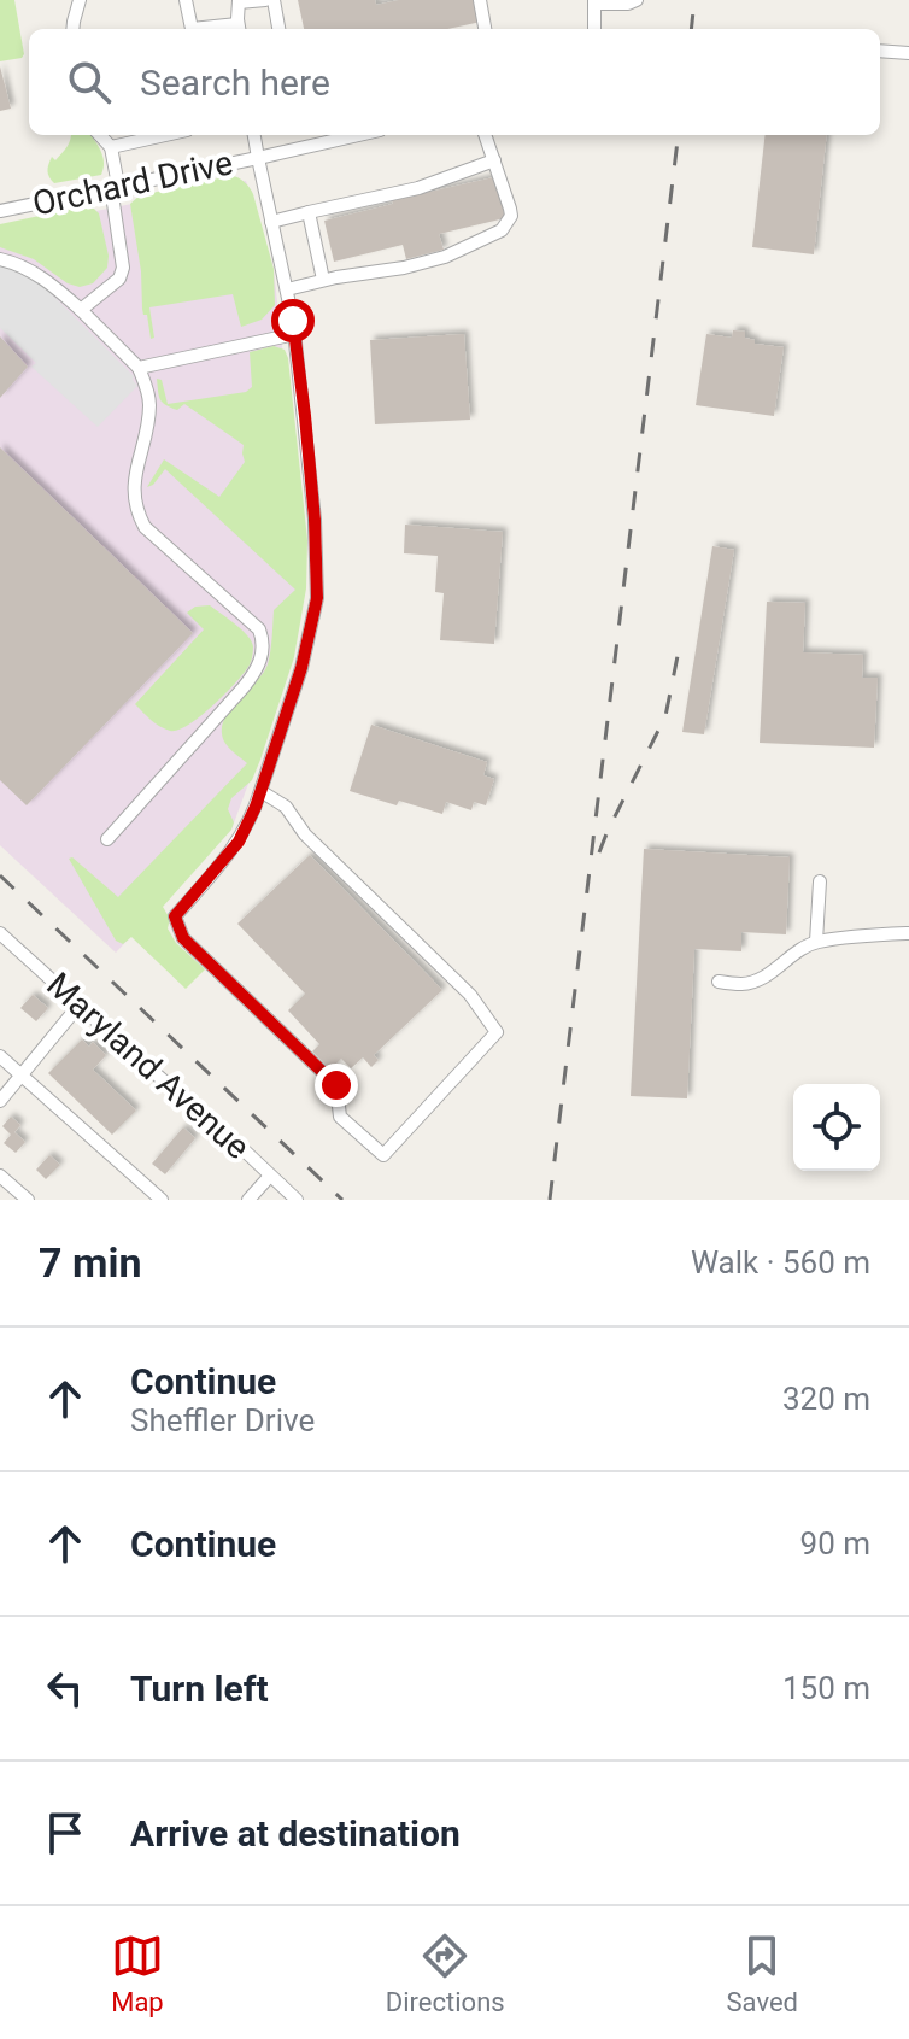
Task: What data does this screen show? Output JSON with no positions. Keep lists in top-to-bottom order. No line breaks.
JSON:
{"streets":{"street":["Orchard Drive","Maryland Avenue"]},"page":{"search":"Search here","heading":["7 min","Walk · 560 m"],"list":[["Continue","Sheffler Drive","320 m"],["Continue","90 m"],["Turn left","150 m"],"Arrive at destination"],"nav":["Map","Directions","Saved"]}}
